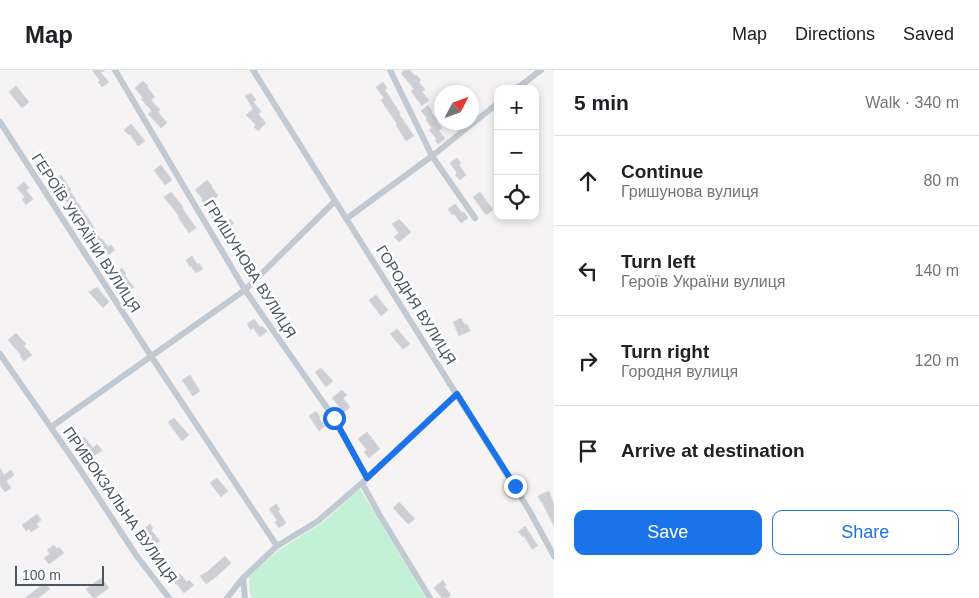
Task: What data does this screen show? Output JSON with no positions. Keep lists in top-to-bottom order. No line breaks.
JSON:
{"streets":{"street":["ГЕРОЇВ УКРАЇНИ ВУЛИЦЯ","ГРИШУНОВА ВУЛИЦЯ","ГОРОДНЯ ВУЛИЦЯ","ПРИВОКЗАЛЬНА ВУЛИЦЯ"]},"crossings":[["ГЕРОЇВ УКРАЇНИ ВУЛИЦЯ","ПРИВОКЗАЛЬНА ВУЛИЦЯ"]],"scale_bar":"100 m","north":"top right","page":{"header":"Map","nav":["Map","Directions","Saved"],"heading":["5 min","Walk · 340 m"],"map_buttons":["+","−"],"list":[["Continue","Гришунова вулиця","80 m"],["Turn left","Героїв України вулиця","140 m"],["Turn right","Городня вулиця","120 m"],"Arrive at destination"],"buttons":["Save","Share"],"scale":"100 m"}}
